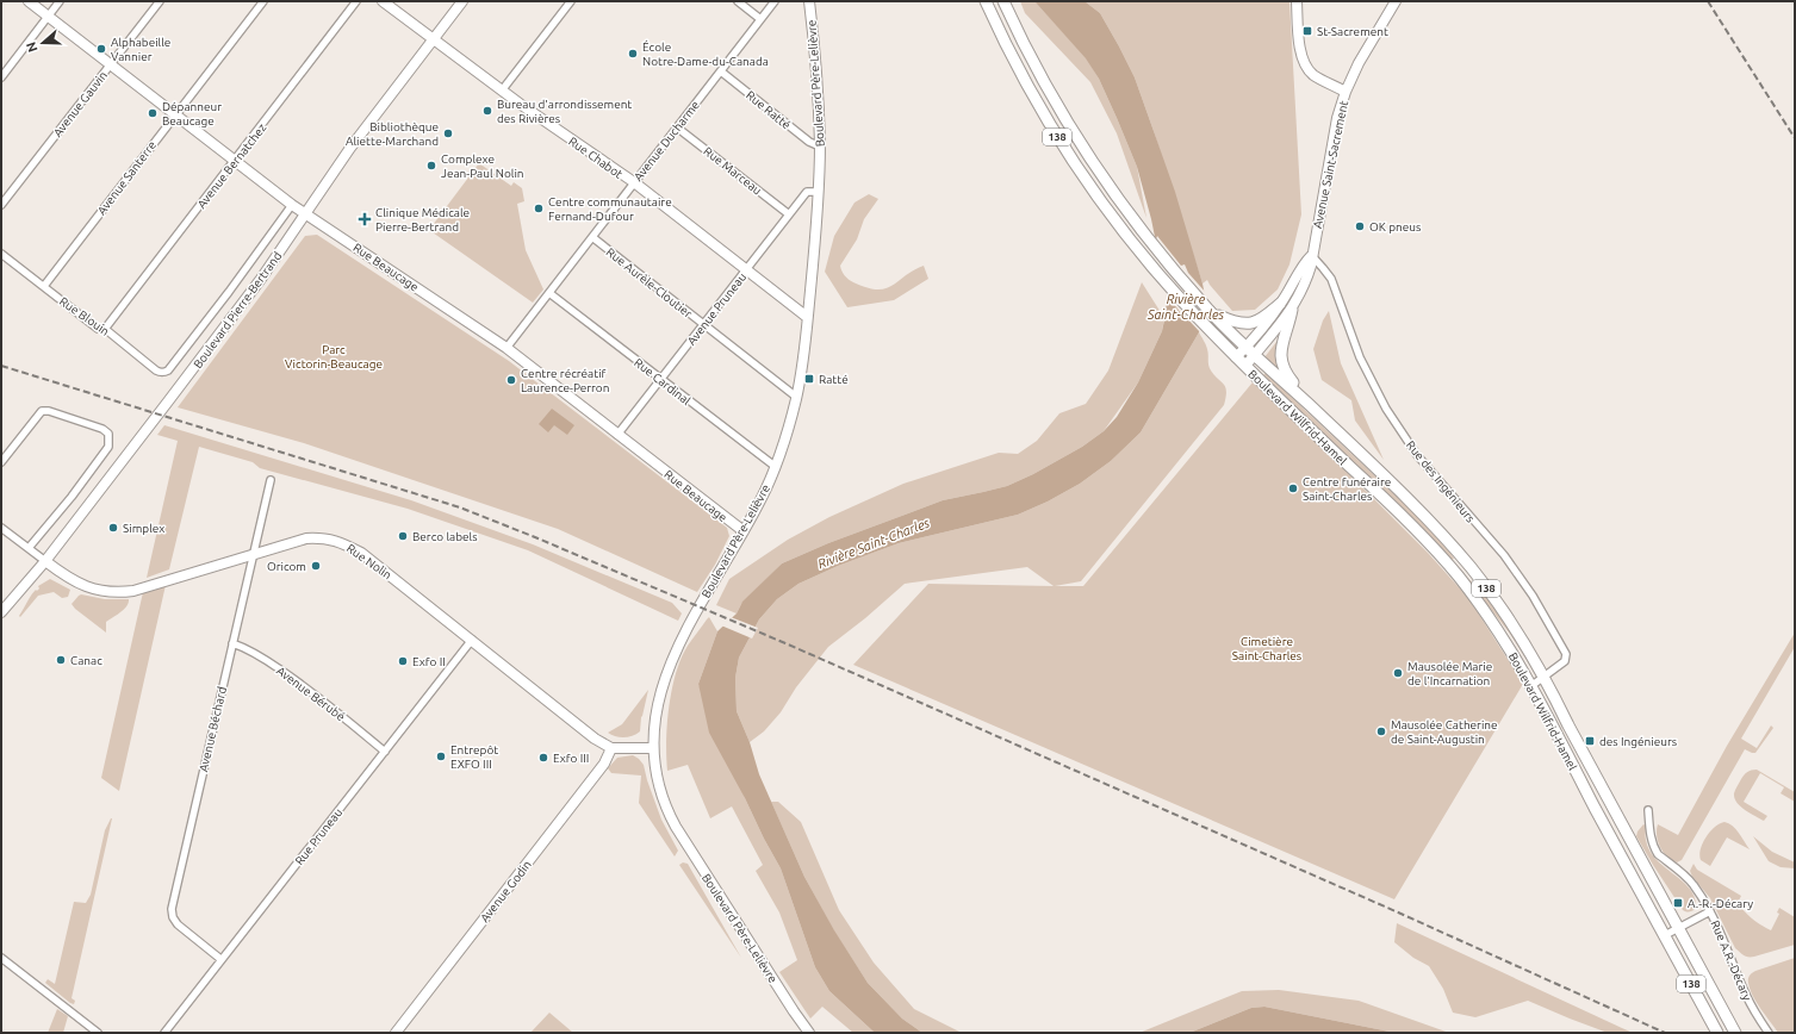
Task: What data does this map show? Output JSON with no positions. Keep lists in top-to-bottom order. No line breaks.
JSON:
{"streets":{"main road":["138","Boulevard Wilfrid-Hamel"],"street":["Boulevard Père-Lelièvre","Avenue Gauvin","Rue Ratté","Avenue Ducharme","Rue Chabot","Avenue Saint-Sacrement","Avenue Bernatchez","Rue Marceau","Avenue Santerre","Rue Beaucage","Rue Aurèle-Cloutier","Avenue Pruneau","Boulevard Pierre-Bertrand","Rue Blouin","Rue Cardinal","Rue des Ingénieurs","Rue Nolin","Avenue Bérubé","Avenue Béchard","Rue Pruneau","Avenue Godin","Rue A.R.-Décary"]},"crossings":[["Boulevard Père-Lelièvre","Rue Ratté"],["Boulevard Père-Lelièvre","Rue Chabot"],["Boulevard Père-Lelièvre","Rue Beaucage"],["Boulevard Père-Lelièvre","Rue Aurèle-Cloutier"],["Boulevard Père-Lelièvre","Avenue Pruneau"],["Boulevard Père-Lelièvre","Rue Cardinal"],["Avenue Gauvin","Rue Beaucage"],["Rue Ratté","Avenue Ducharme"],["Avenue Ducharme","Rue Chabot"],["Avenue Ducharme","Rue Marceau"],["Avenue Ducharme","Rue Beaucage"],["Avenue Ducharme","Rue Aurèle-Cloutier"],["Avenue Ducharme","Rue Cardinal"],["Rue Chabot","Avenue Pruneau"],["Rue Chabot","Boulevard Pierre-Bertrand"],["Avenue Saint-Sacrement","Boulevard Wilfrid-Hamel"],["Avenue Saint-Sacrement","Rue des Ingénieurs"],["Avenue Bernatchez","Rue Beaucage"],["Avenue Bernatchez","Rue Blouin"],["Rue Marceau","Avenue Pruneau"],["Avenue Santerre","Rue Beaucage"],["Avenue Santerre","Rue Blouin"],["Rue Beaucage","Avenue Pruneau"],["Rue Beaucage","Boulevard Pierre-Bertrand"],["Rue Aurèle-Cloutier","Avenue Pruneau"],["Avenue Pruneau","Rue Cardinal"],["Boulevard Pierre-Bertrand","Rue Blouin"],["Boulevard Pierre-Bertrand","Rue Nolin"],["Boulevard Wilfrid-Hamel","Rue des Ingénieurs"],["Boulevard Wilfrid-Hamel","Rue A.R.-Décary"],["Rue Nolin","Avenue Béchard"],["Rue Nolin","Rue Pruneau"],["Rue Nolin","Avenue Godin"],["Avenue Bérubé","Avenue Béchard"],["Avenue Bérubé","Rue Pruneau"],["Avenue Béchard","Rue Pruneau"]],"water":["Rivière Saint-Charles"],"parks":["Parc Victorin-Beaucage","Cimetière Saint-Charles"],"places":{"transit":["St-Sacrement","Ratté","des Ingénieurs","A.-R.-Décary"],"other":["Alphabeille Vannier","École Notre-Dame-du-Canada","Bureau d'arrondissement des Rivières","Dépanneur Beaucage","Bibliothèque Aliette-Marchand","Complexe Jean-Paul Nolin","Centre communautaire Fernand-Dufour","OK pneus","Centre récréatif Laurence-Perron","Centre funéraire Saint-Charles","Simplex","Berco labels","Oricom","Canac","Exfo II","Mausolée Marie de l'Incarnation","Mausolée Catherine de Saint-Augustin","Entrepôt EXFO III","Exfo III"],"health":["Clinique Médicale Pierre-Bertrand"]},"north":"left"}
